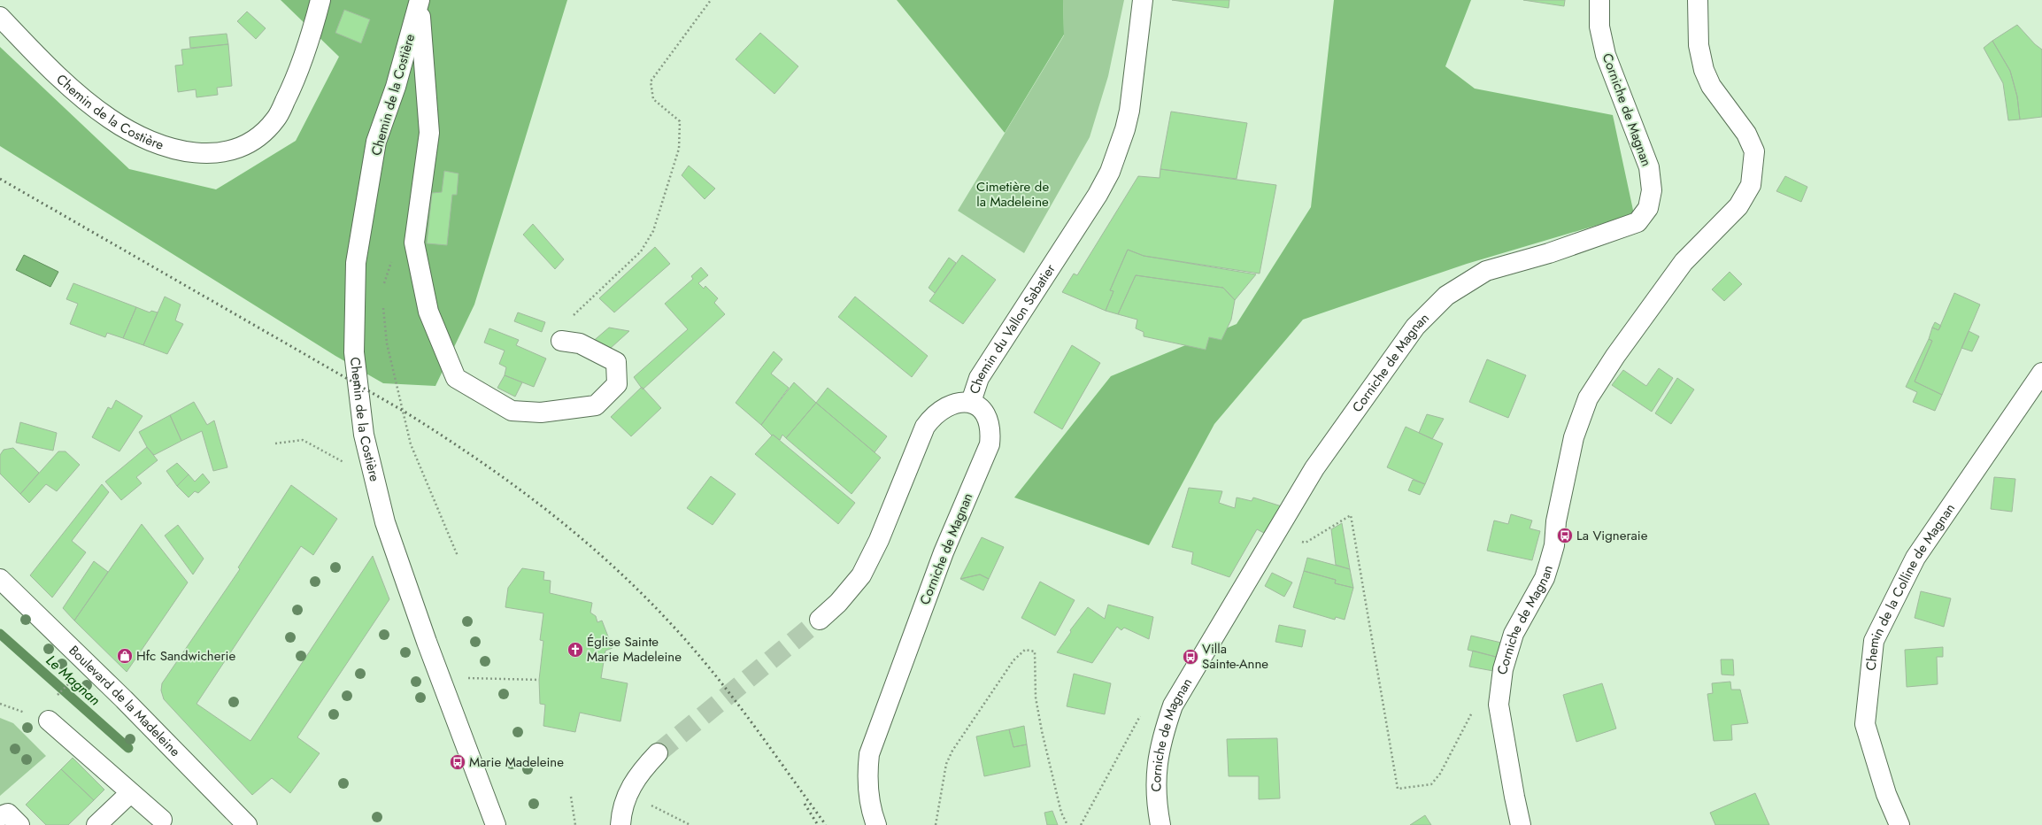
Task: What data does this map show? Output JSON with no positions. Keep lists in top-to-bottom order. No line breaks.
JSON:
{"streets":{"street":["Chemin de la Costière","Corniche de Magnan","Chemin du Vallon Sabatier","Chemin de la Colline de Magnan","Boulevard de la Madeleine"]},"crossings":[["Corniche de Magnan","Chemin du Vallon Sabatier"]],"water":["Le Magnan"],"parks":["Cimetière de la Madeleine"],"places":{"bus stop":["La Vigneraie","Villa Sainte-Anne","Marie Madeleine"],"church":["Église Sainte Marie Madeleine"],"shop":["Hfc Sandwicherie"]}}
